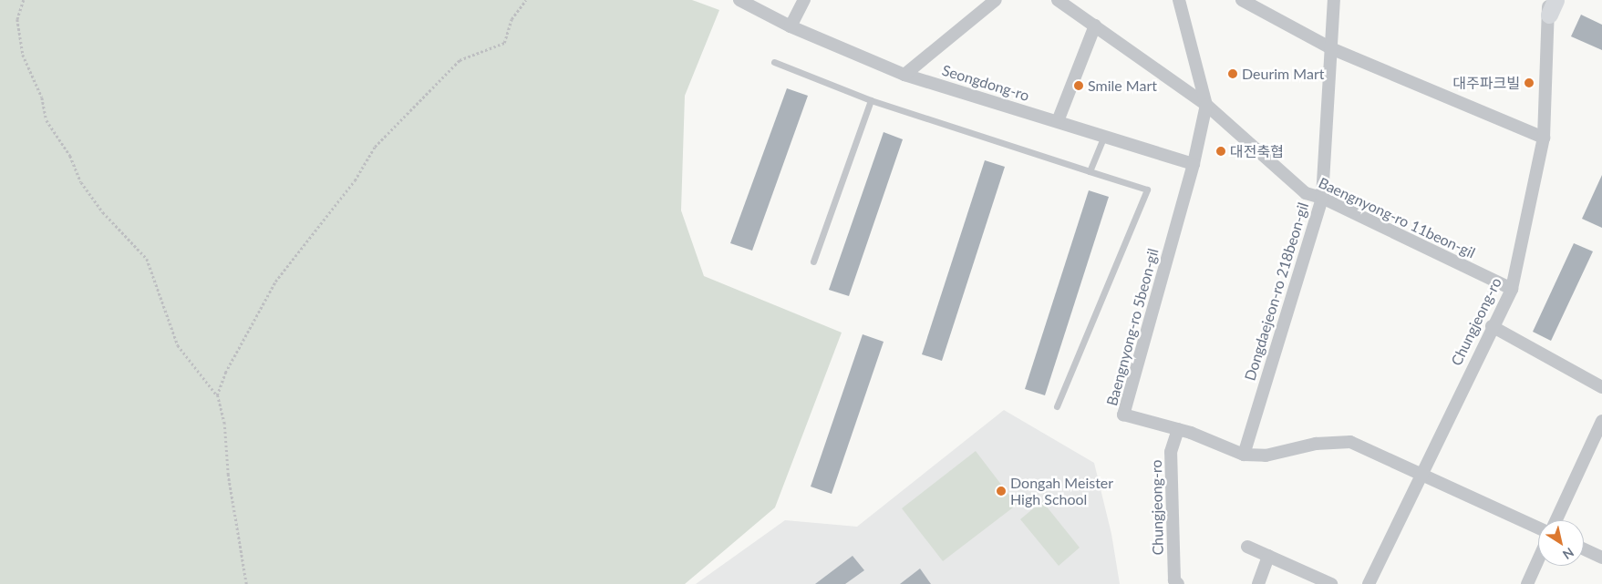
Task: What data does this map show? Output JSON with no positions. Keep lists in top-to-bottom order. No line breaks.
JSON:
{"streets":{"street":["Seongdong-ro","Baengnyong-ro 11beon-gil","Dongdaejeon-ro 218beon-gil","Chungjeong-ro","Baengnyong-ro 5beon-gil"]},"crossings":[["Seongdong-ro","Baengnyong-ro 5beon-gil"],["Baengnyong-ro 11beon-gil","Dongdaejeon-ro 218beon-gil"],["Baengnyong-ro 11beon-gil","Chungjeong-ro"],["Baengnyong-ro 11beon-gil","Baengnyong-ro 5beon-gil"],["Dongdaejeon-ro 218beon-gil","Baengnyong-ro 5beon-gil"],["Chungjeong-ro","Baengnyong-ro 5beon-gil"]],"places":["Deurim Mart","대주파크빌","Smile Mart","대전축협","Dongah Meister High School"],"north":"bottom right"}
